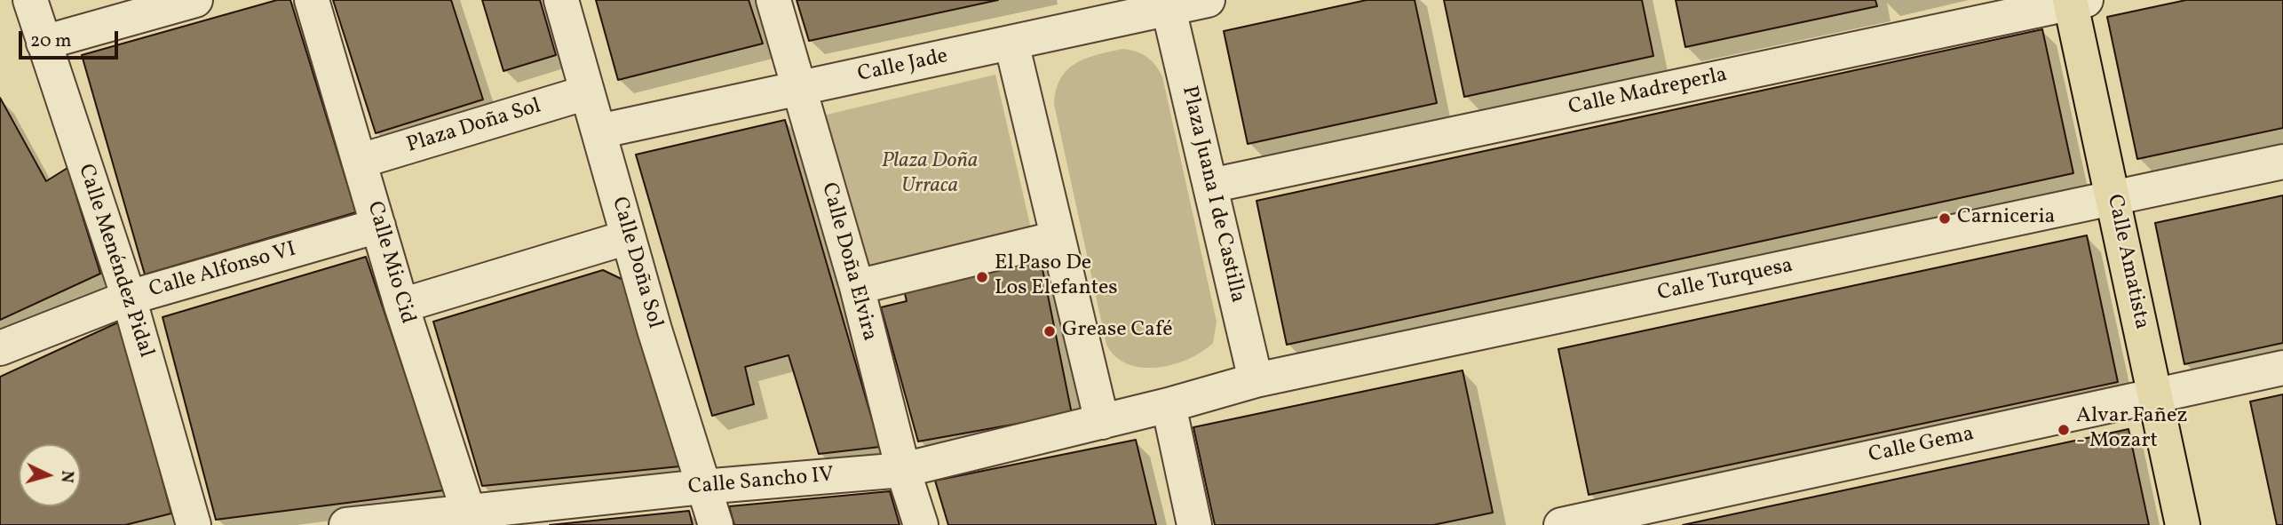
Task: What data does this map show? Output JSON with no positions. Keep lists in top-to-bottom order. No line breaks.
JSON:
{"streets":{"main road":["Calle Amatista"],"street":["Calle Jade","Calle Madreperla","Plaza Doña Sol","Plaza Juana I de Castilla","Calle Menéndez Pidal","Calle Doña Elvira","Calle Mio Cid","Calle Doña Sol","Calle Alfonso VI","Calle Turquesa","Calle Gema","Calle Sancho IV"]},"crossings":[["Calle Jade","Plaza Juana I de Castilla"],["Calle Jade","Calle Doña Elvira"],["Calle Jade","Calle Doña Sol"],["Calle Madreperla","Plaza Juana I de Castilla"],["Calle Madreperla","Calle Amatista"],["Plaza Doña Sol","Calle Mio Cid"],["Plaza Doña Sol","Calle Doña Sol"],["Plaza Juana I de Castilla","Calle Turquesa"],["Calle Menéndez Pidal","Calle Alfonso VI"],["Calle Doña Elvira","Calle Sancho IV"],["Calle Amatista","Calle Turquesa"],["Calle Amatista","Calle Gema"],["Calle Mio Cid","Calle Alfonso VI"],["Calle Mio Cid","Calle Sancho IV"],["Calle Doña Sol","Calle Sancho IV"],["Calle Turquesa","Calle Sancho IV"]],"parks":["Plaza Doña Urraca"],"places":["Carniceria","El Paso De Los Elefantes","Grease Café","Alvar Fañez - Mozart"],"scale_bar":"20 m","north":"right"}
